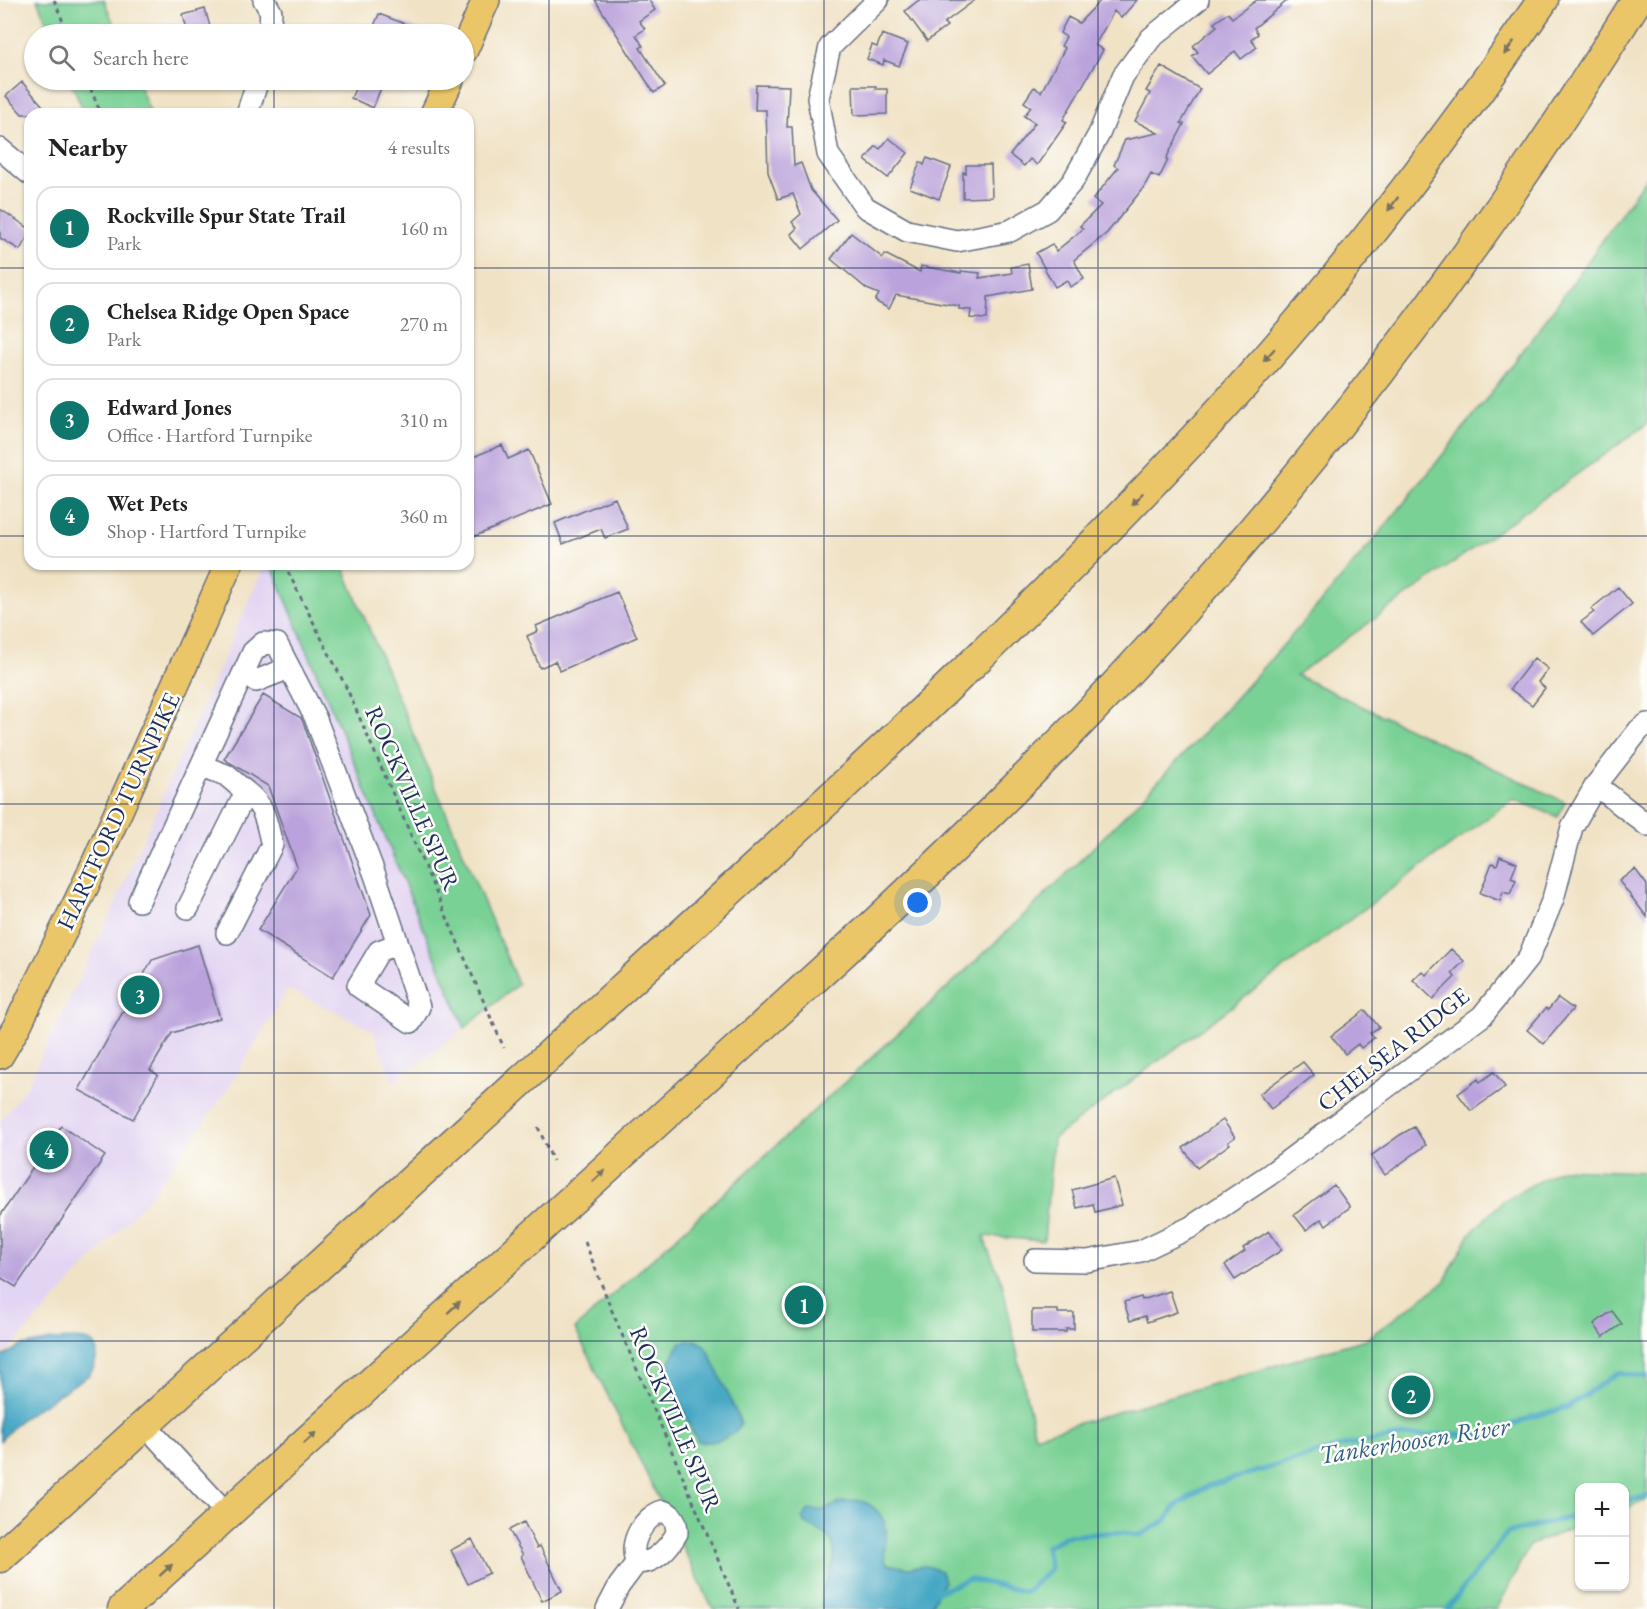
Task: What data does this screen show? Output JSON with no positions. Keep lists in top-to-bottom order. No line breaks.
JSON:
{"streets":{"main road":["HARTFORD TURNPIKE"],"street":["CHELSEA RIDGE"],"path":["ROCKVILLE SPUR"]},"water":["Tankerhoosen River"],"page":{"search":"Search here","heading":["Nearby","4 results"],"list":[{"mark":"1","name":"Rockville Spur State Trail","note":"Park","value":"160 m"},{"mark":"2","name":"Chelsea Ridge Open Space","note":"Park","value":"270 m"},{"mark":"3","name":"Edward Jones","note":"Office · Hartford Turnpike","value":"310 m"},{"mark":"4","name":"Wet Pets","note":"Shop · Hartford Turnpike","value":"360 m"}],"pins":["3","4","1","2"],"map_buttons":["+","−"]}}
